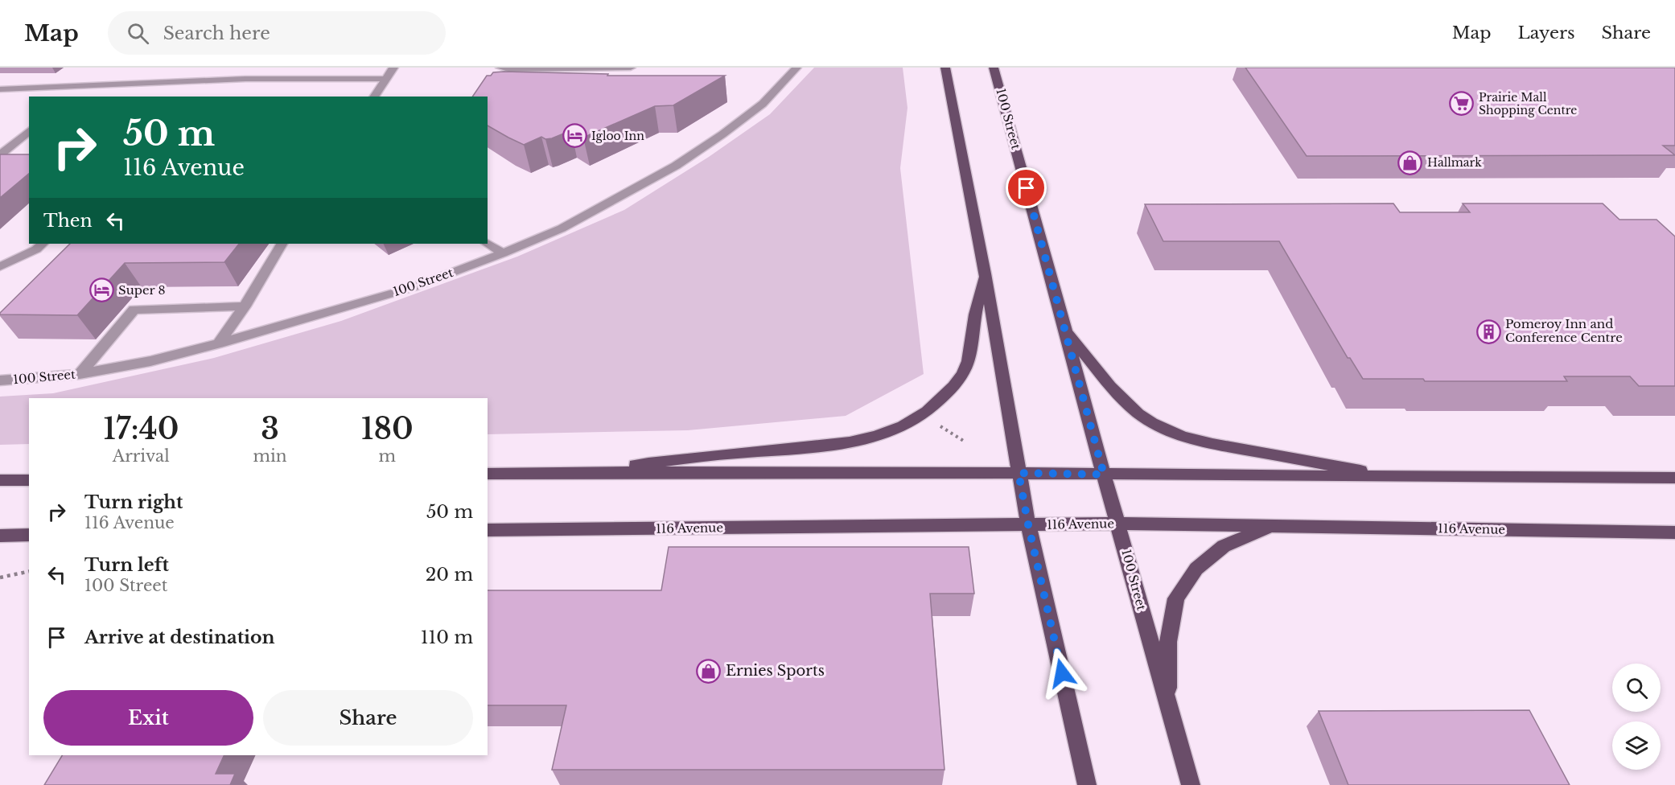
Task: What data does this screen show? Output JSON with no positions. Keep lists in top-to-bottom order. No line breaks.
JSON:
{"streets":{"main road":["100 Street","116 Avenue"]},"crossings":[["100 Street","116 Avenue"]],"places":{"supermarket":["Prairie Mall Shopping Centre"],"hotel":["Igloo Inn","Super 8"],"shop":["Hallmark","Ernies Sports"],"building":["Pomeroy Inn and Conference Centre"]},"page":{"header":"Map","search":"Search here","nav":["Map","Layers","Share"],"turn":["50 m","116 Avenue"],"then":"Then","eta":["17:40","Arrival","3","min","180","m"],"list":[{"name":"Turn right","note":"116 Avenue","value":"50 m"},{"name":"Turn left","note":"100 Street","value":"20 m"},{"name":"Arrive at destination","value":"110 m"}],"buttons":["Exit","Share"]}}
